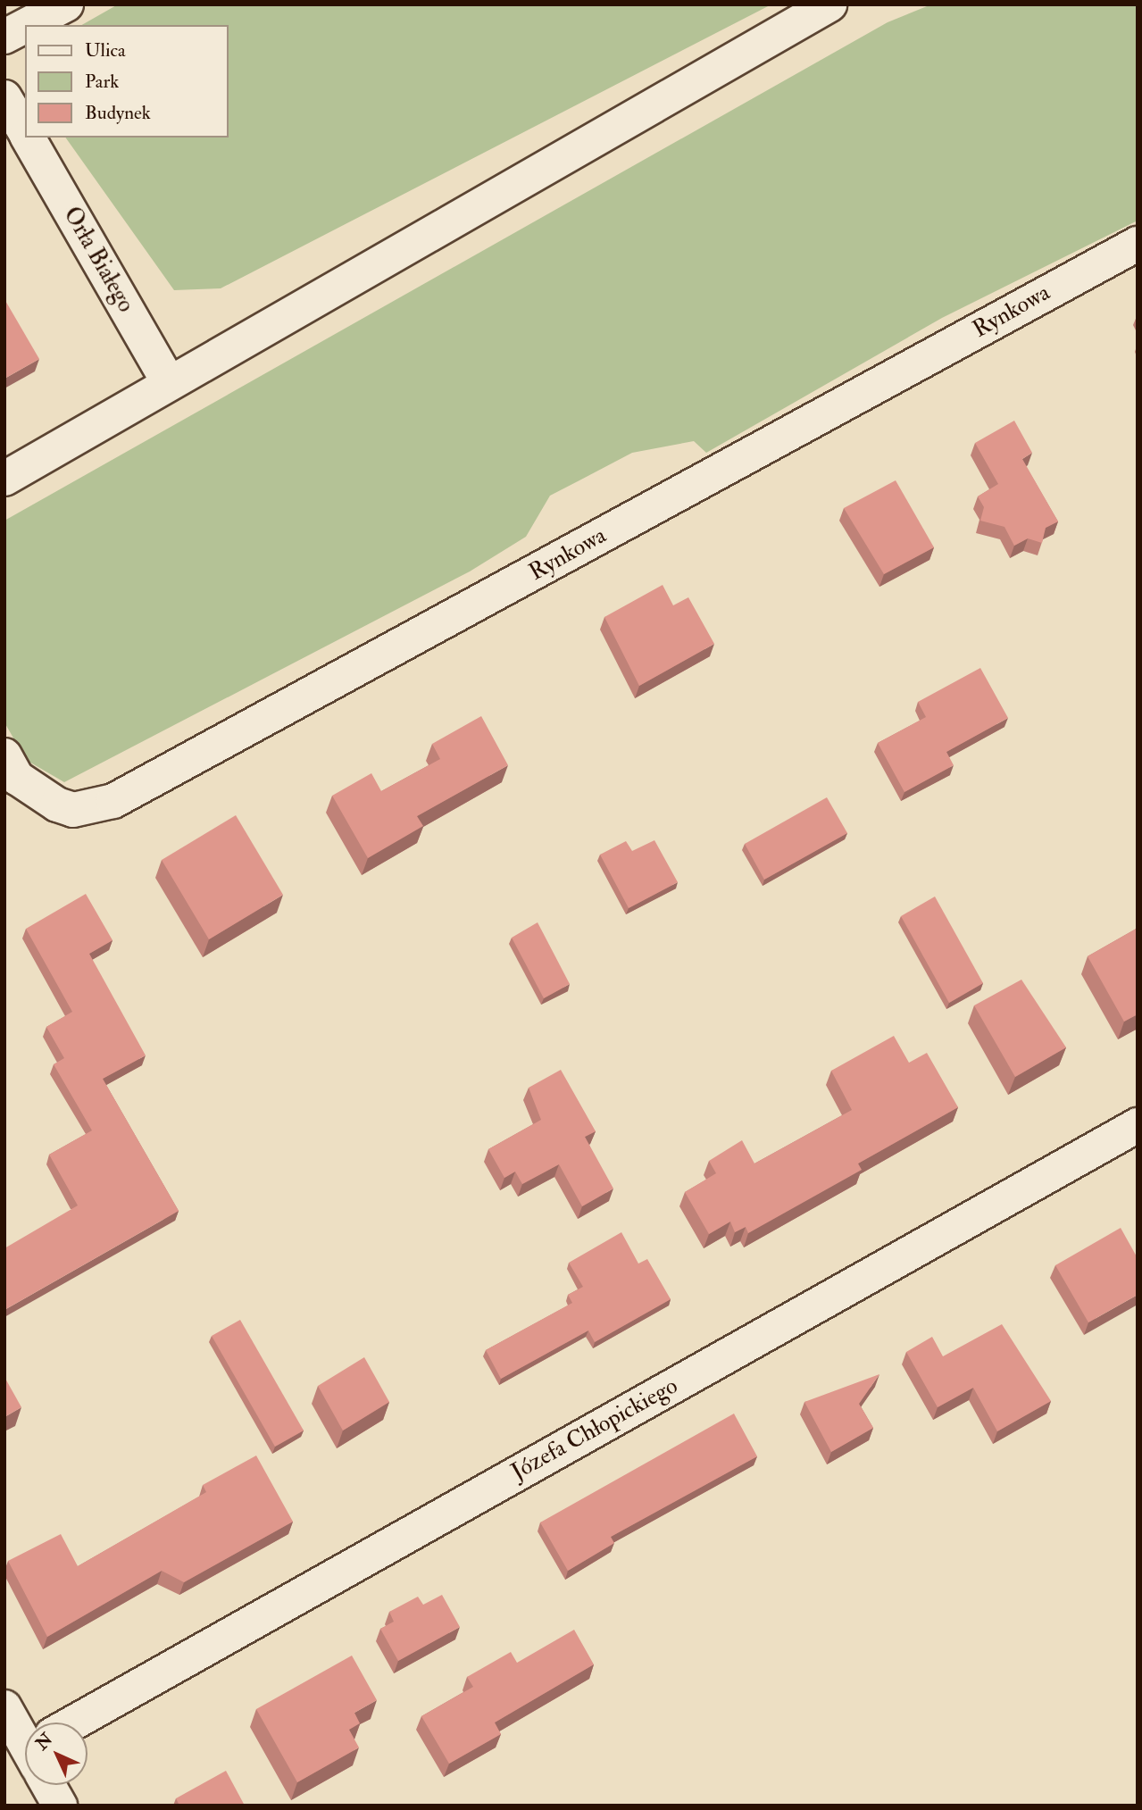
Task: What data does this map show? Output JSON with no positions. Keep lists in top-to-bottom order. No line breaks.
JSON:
{"streets":{"street":["Orła Białego","Rynkowa","Józefa Chłopickiego"]},"legend":["Ulica","Park","Budynek"],"north":"top left"}
